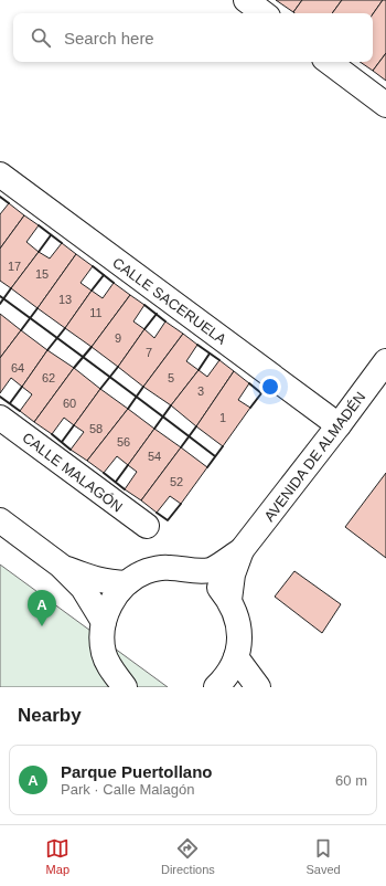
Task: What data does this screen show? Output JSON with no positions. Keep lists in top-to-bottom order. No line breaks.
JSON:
{"streets":{"street":["CALLE SACERUELA","AVENIDA DE ALMADÉN","CALLE MALAGÓN"]},"crossings":[["CALLE SACERUELA","AVENIDA DE ALMADÉN"]],"house_numbers":["17","15","13","11","9","7","64","62","5","3","60","1","58","56","54","52"],"page":{"search":"Search here","pins":"A","heading":"Nearby","list":[{"mark":"A","name":"Parque Puertollano","note":"Park · Calle Malagón","value":"60 m"}],"nav":["Map","Directions","Saved"]}}
